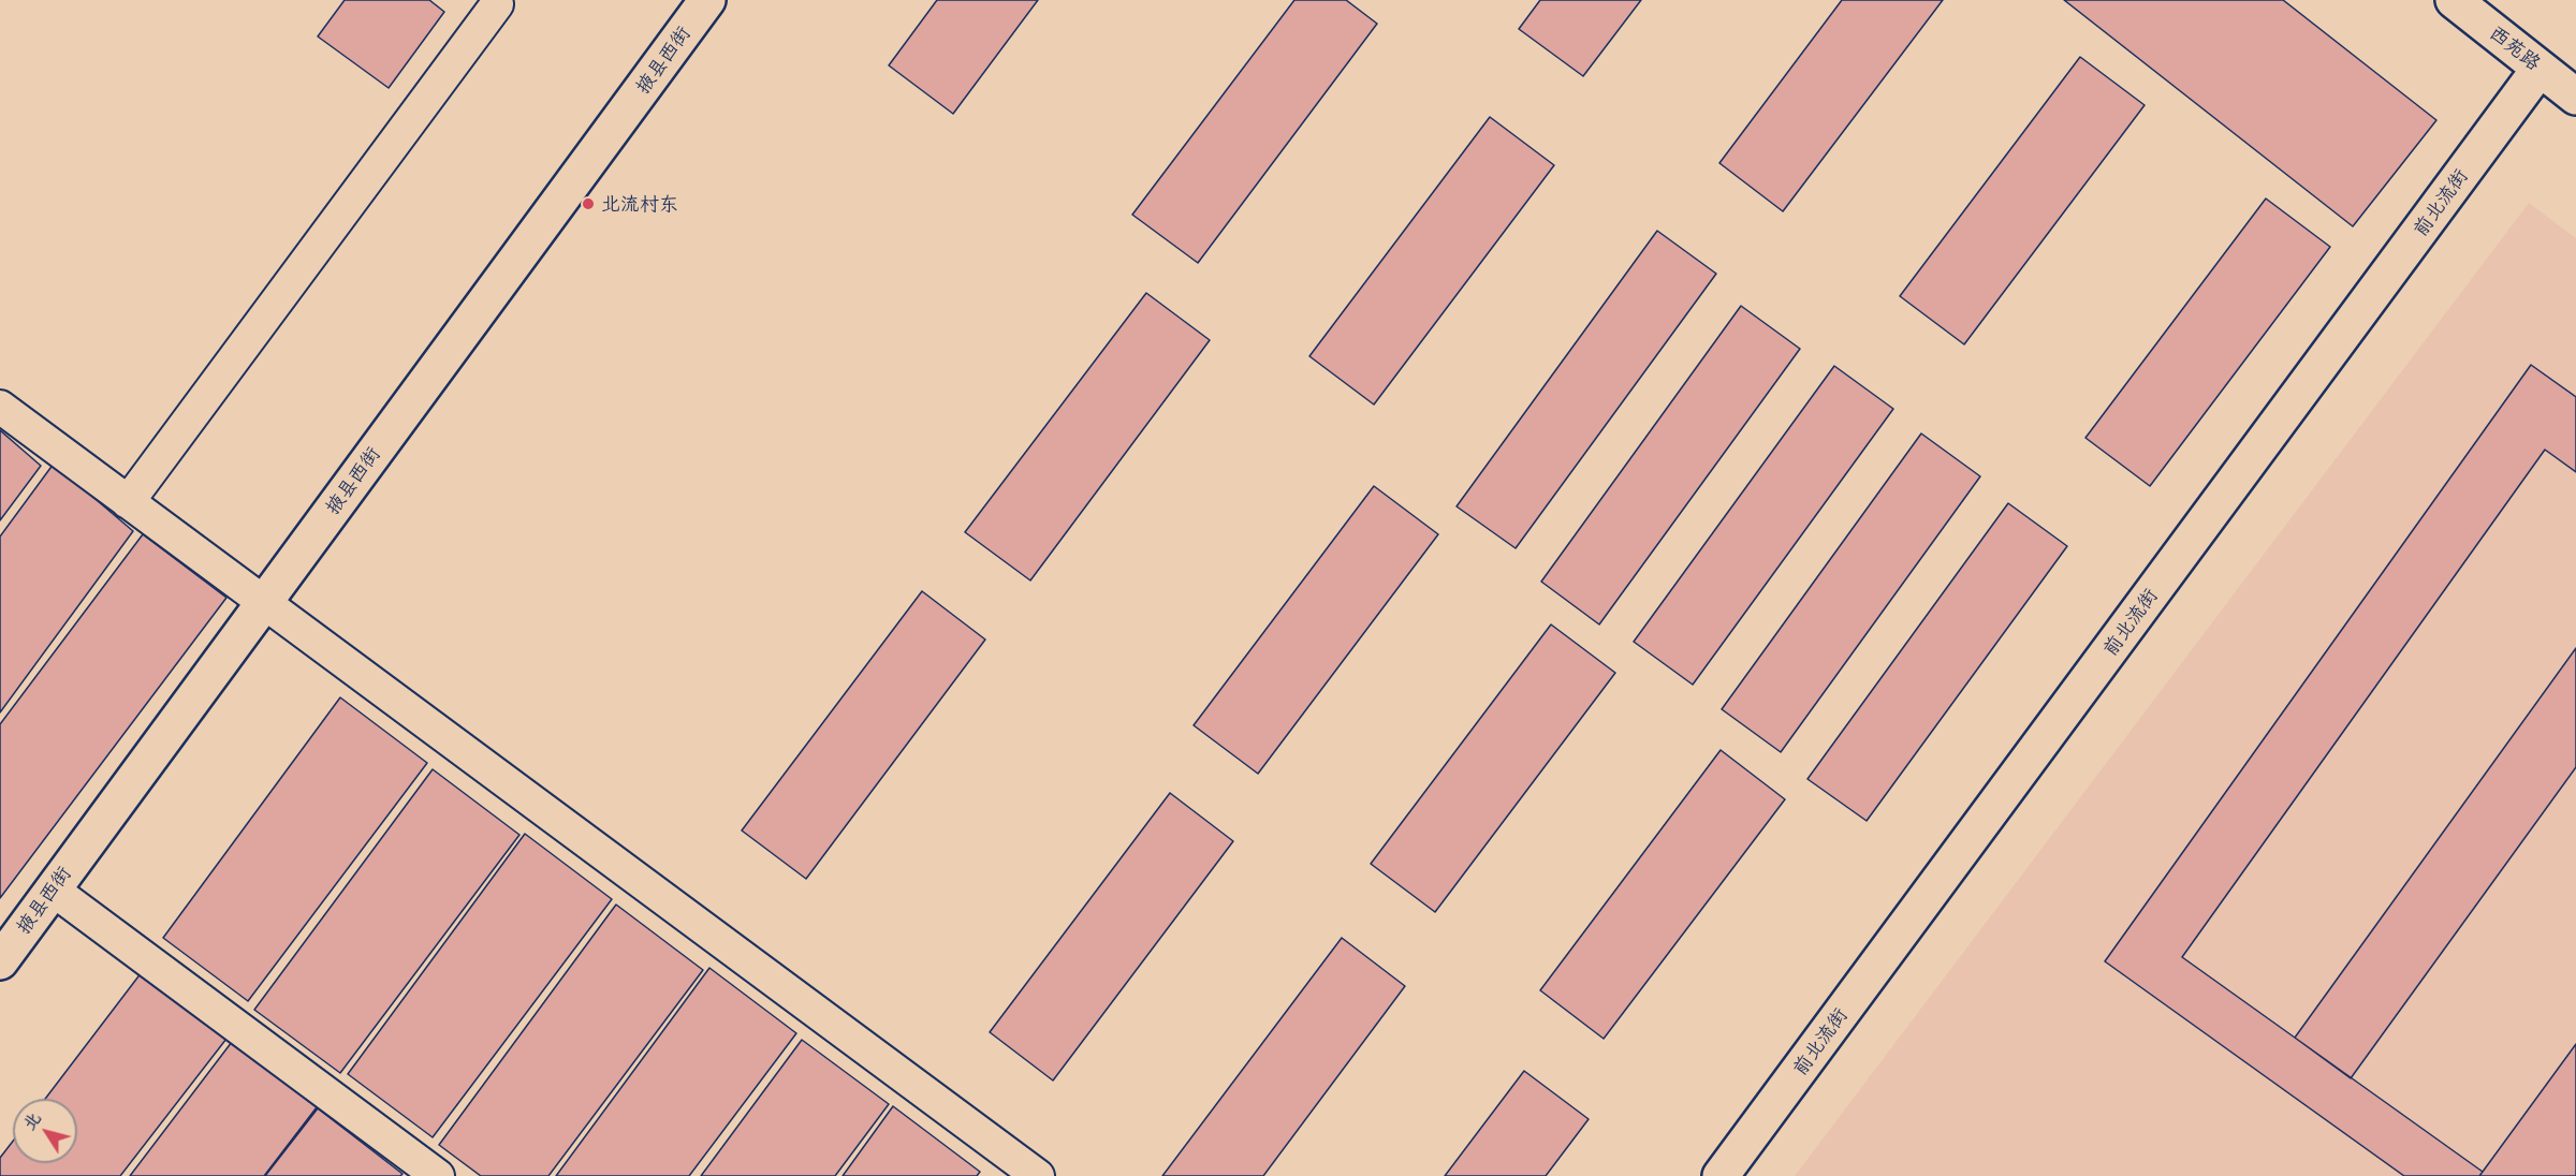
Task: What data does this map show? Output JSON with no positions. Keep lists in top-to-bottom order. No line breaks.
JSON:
{"streets":{"street":["西苑路","掖县西街","前北流街"]},"crossings":[["西苑路","前北流街"]],"places":["北流村东"],"north":"top left"}
